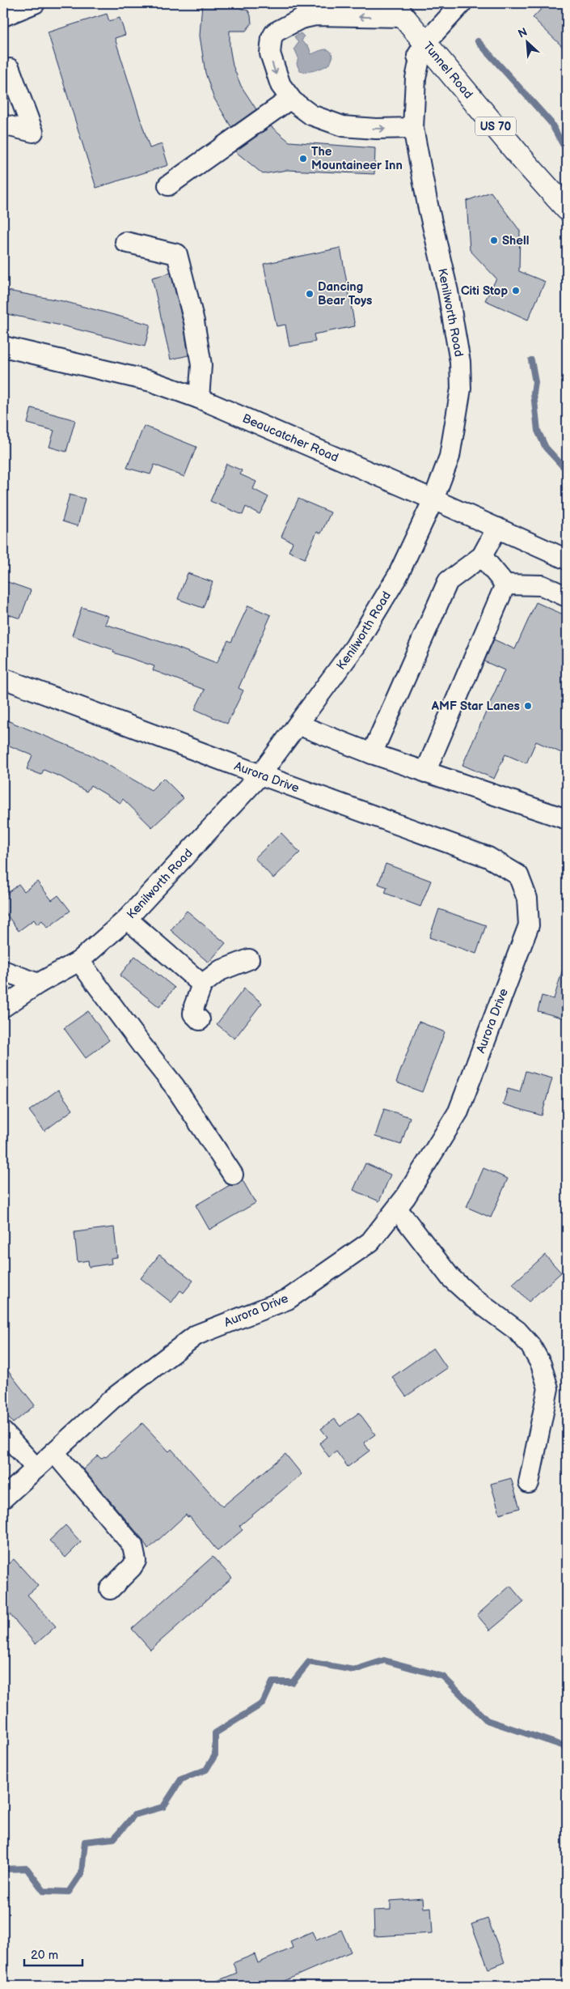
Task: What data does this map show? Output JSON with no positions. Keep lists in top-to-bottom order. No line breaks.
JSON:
{"streets":{"main road":["Tunnel Road","US 70"],"street":["Kenilworth Road","Beaucatcher Road","Aurora Drive"]},"crossings":[["Tunnel Road","Kenilworth Road"],["Kenilworth Road","Beaucatcher Road"],["Kenilworth Road","Aurora Drive"]],"places":["The Mountaineer Inn","Shell","Citi Stop","Dancing Bear Toys","AMF Star Lanes"],"scale_bar":"20 m","north":"top left"}
